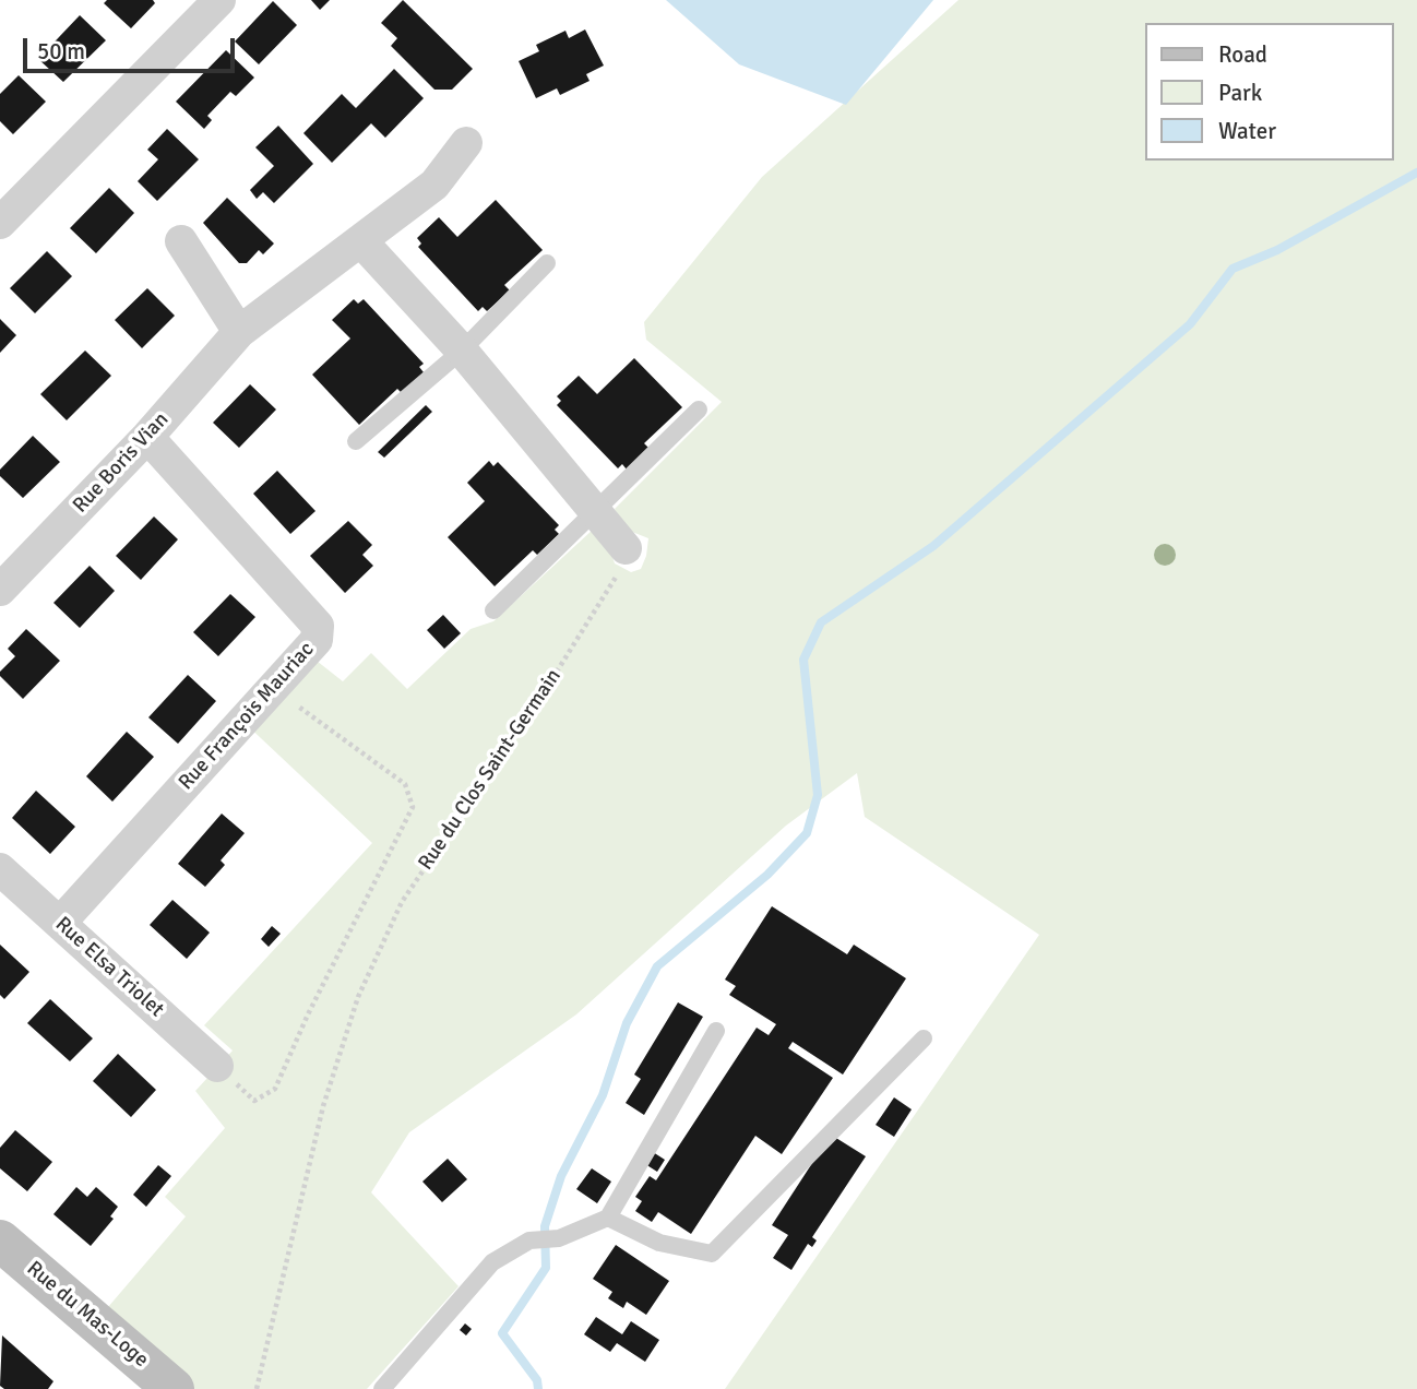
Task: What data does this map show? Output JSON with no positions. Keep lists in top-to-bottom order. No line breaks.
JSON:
{"streets":{"main road":["Rue du Mas-Loge"],"street":["Rue Boris Vian","Rue François Mauriac","Rue Elsa Triolet"],"path":["Rue du Clos Saint-Germain"]},"crossings":[["Rue Boris Vian","Rue François Mauriac"],["Rue François Mauriac","Rue Elsa Triolet"]],"legend":["Road","Park","Water"],"scale_bar":"50 m"}
